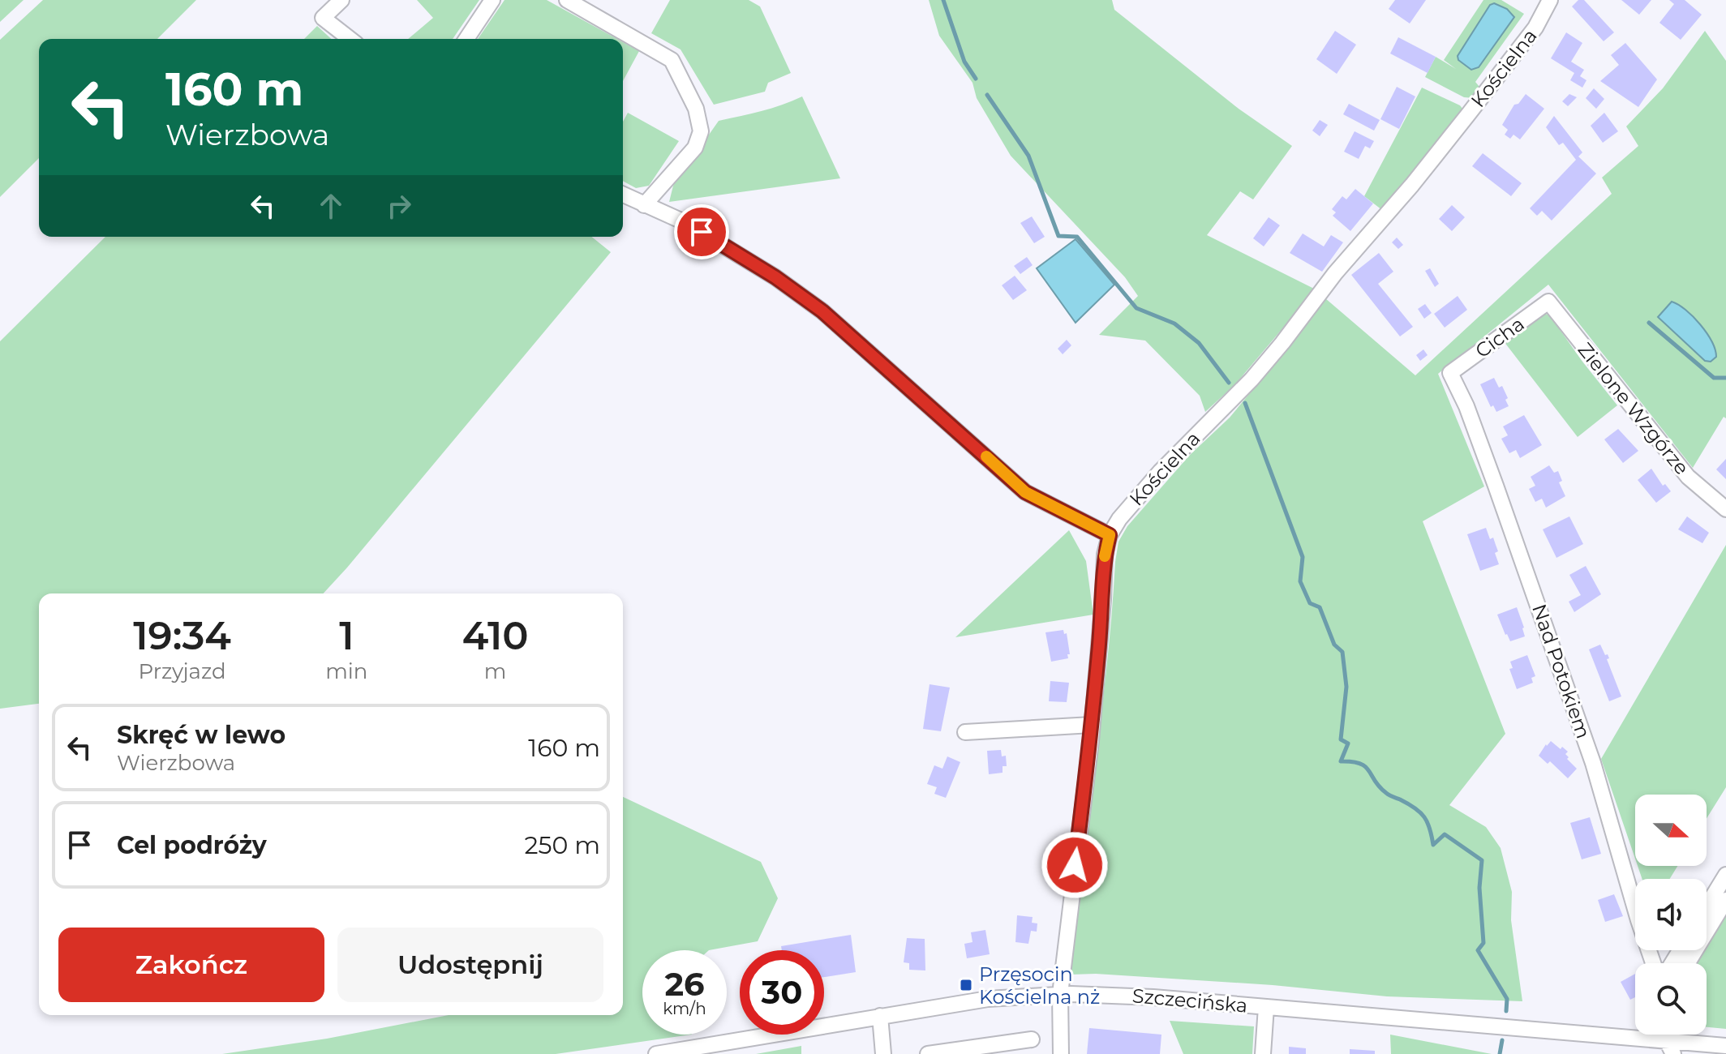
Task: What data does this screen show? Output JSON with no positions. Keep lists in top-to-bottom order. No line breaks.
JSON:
{"streets":{"street":["Kościelna","Cicha","Zielone Wzgórze","Nad Potokiem","Szczecińska"]},"crossings":[["Kościelna","Szczecińska"],["Cicha","Zielone Wzgórze"],["Cicha","Nad Potokiem"]],"places":{"transit":["Przęsocin Kościelna nż"]},"north":"right","page":{"turn":["160 m","Wierzbowa"],"eta":["19:34","Przyjazd","1","min","410","m"],"list":[{"name":"Skręć w lewo","note":"Wierzbowa","value":"160 m"},{"name":"Cel podróży","value":"250 m"}],"buttons":["Zakończ","Udostępnij"],"speed":"26 km/h","limit":"30"}}
